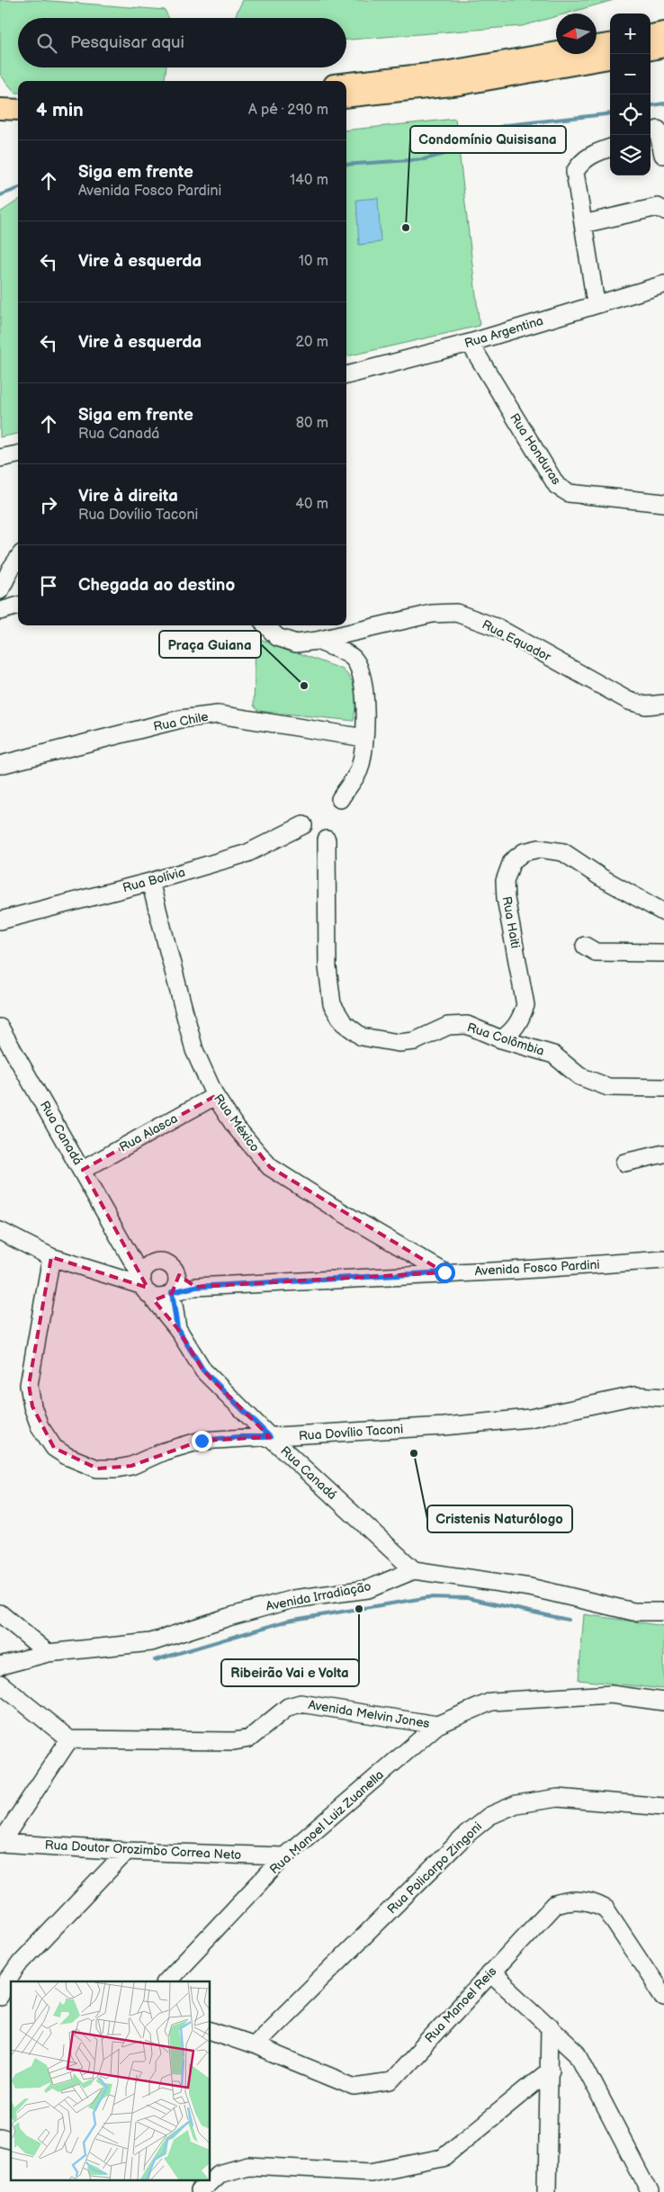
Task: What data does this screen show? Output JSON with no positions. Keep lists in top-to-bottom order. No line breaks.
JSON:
{"streets":{"street":["Rua Argentina","Rua Honduras","Rua Equador","Rua Chile","Rua Bolívia","Rua Haiti","Rua Colômbia","Rua México","Rua Canadá","Rua Alasca","Avenida Fosco Pardini","Rua Dovílio Taconi","Avenida Irradiação","Avenida Melvin Jones","Rua Manoel Luiz Zuanella","Rua Doutor Orozimbo Correa Neto","Rua Policarpo Zingoni","Rua Manoel Reis"]},"crossings":[["Rua Argentina","Rua Honduras"],["Rua Bolívia","Rua México"],["Rua Haiti","Rua Colômbia"],["Rua México","Rua Alasca"],["Rua México","Avenida Fosco Pardini"],["Rua Canadá","Rua Alasca"],["Rua Canadá","Avenida Fosco Pardini"],["Rua Canadá","Rua Dovílio Taconi"],["Rua Canadá","Avenida Irradiação"],["Avenida Melvin Jones","Rua Manoel Luiz Zuanella"],["Rua Manoel Luiz Zuanella","Rua Doutor Orozimbo Correa Neto"],["Rua Policarpo Zingoni","Rua Manoel Reis"]],"places":["Condomínio Quisisana","Praça Guiana","Cristenis Naturólogo","Ribeirão Vai e Volta"],"north":"left","page":{"map_buttons":["+","−"],"search":"Pesquisar aqui","heading":["4 min","A pé · 290 m"],"list":[["Siga em frente","Avenida Fosco Pardini","140 m"],["Vire à esquerda","10 m"],["Vire à esquerda","20 m"],["Siga em frente","Rua Canadá","80 m"],["Vire à direita","Rua Dovílio Taconi","40 m"],"Chegada ao destino"]}}
